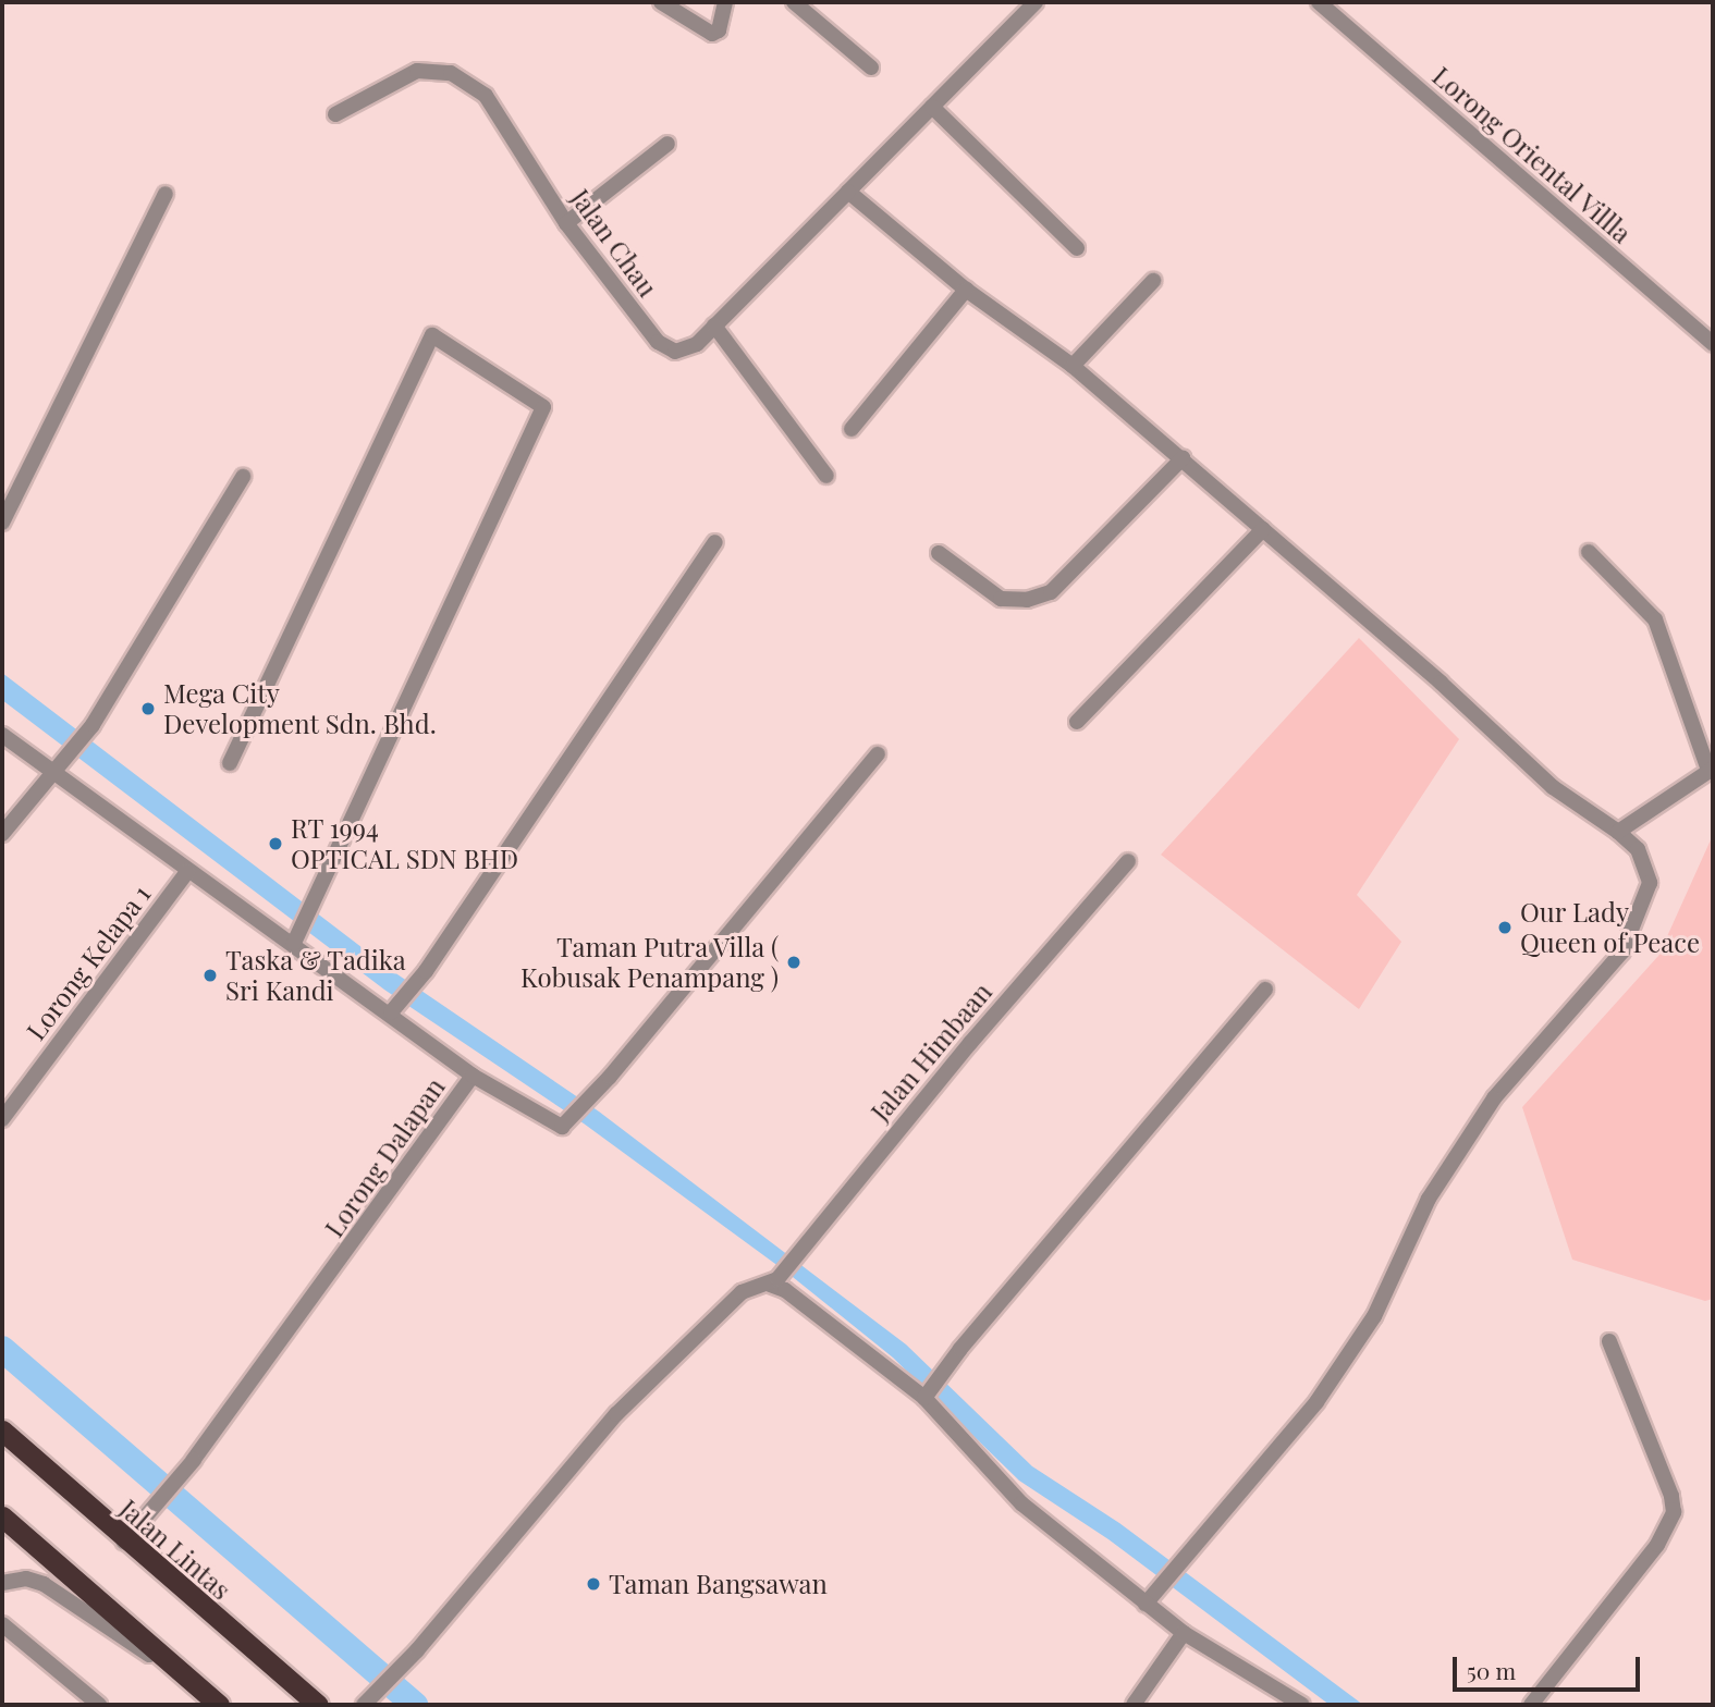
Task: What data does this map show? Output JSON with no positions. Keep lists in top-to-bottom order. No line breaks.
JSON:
{"streets":{"highway":["Jalan Lintas"],"street":["Lorong Oriental Villla","Jalan Chau","Lorong Kelapa 1","Jalan Himbaan","Lorong Dalapan"]},"crossings":[["Lorong Kelapa 1","Lorong Dalapan"],["Lorong Dalapan","Jalan Lintas"]],"places":["Mega City Development Sdn. Bhd.","RT 1994 OPTICAL SDN BHD","Our Lady Queen of Peace","Taman Putra Villa ( Kobusak Penampang )","Taska & Tadika Sri Kandi","Taman Bangsawan"],"scale_bar":"50 m"}
